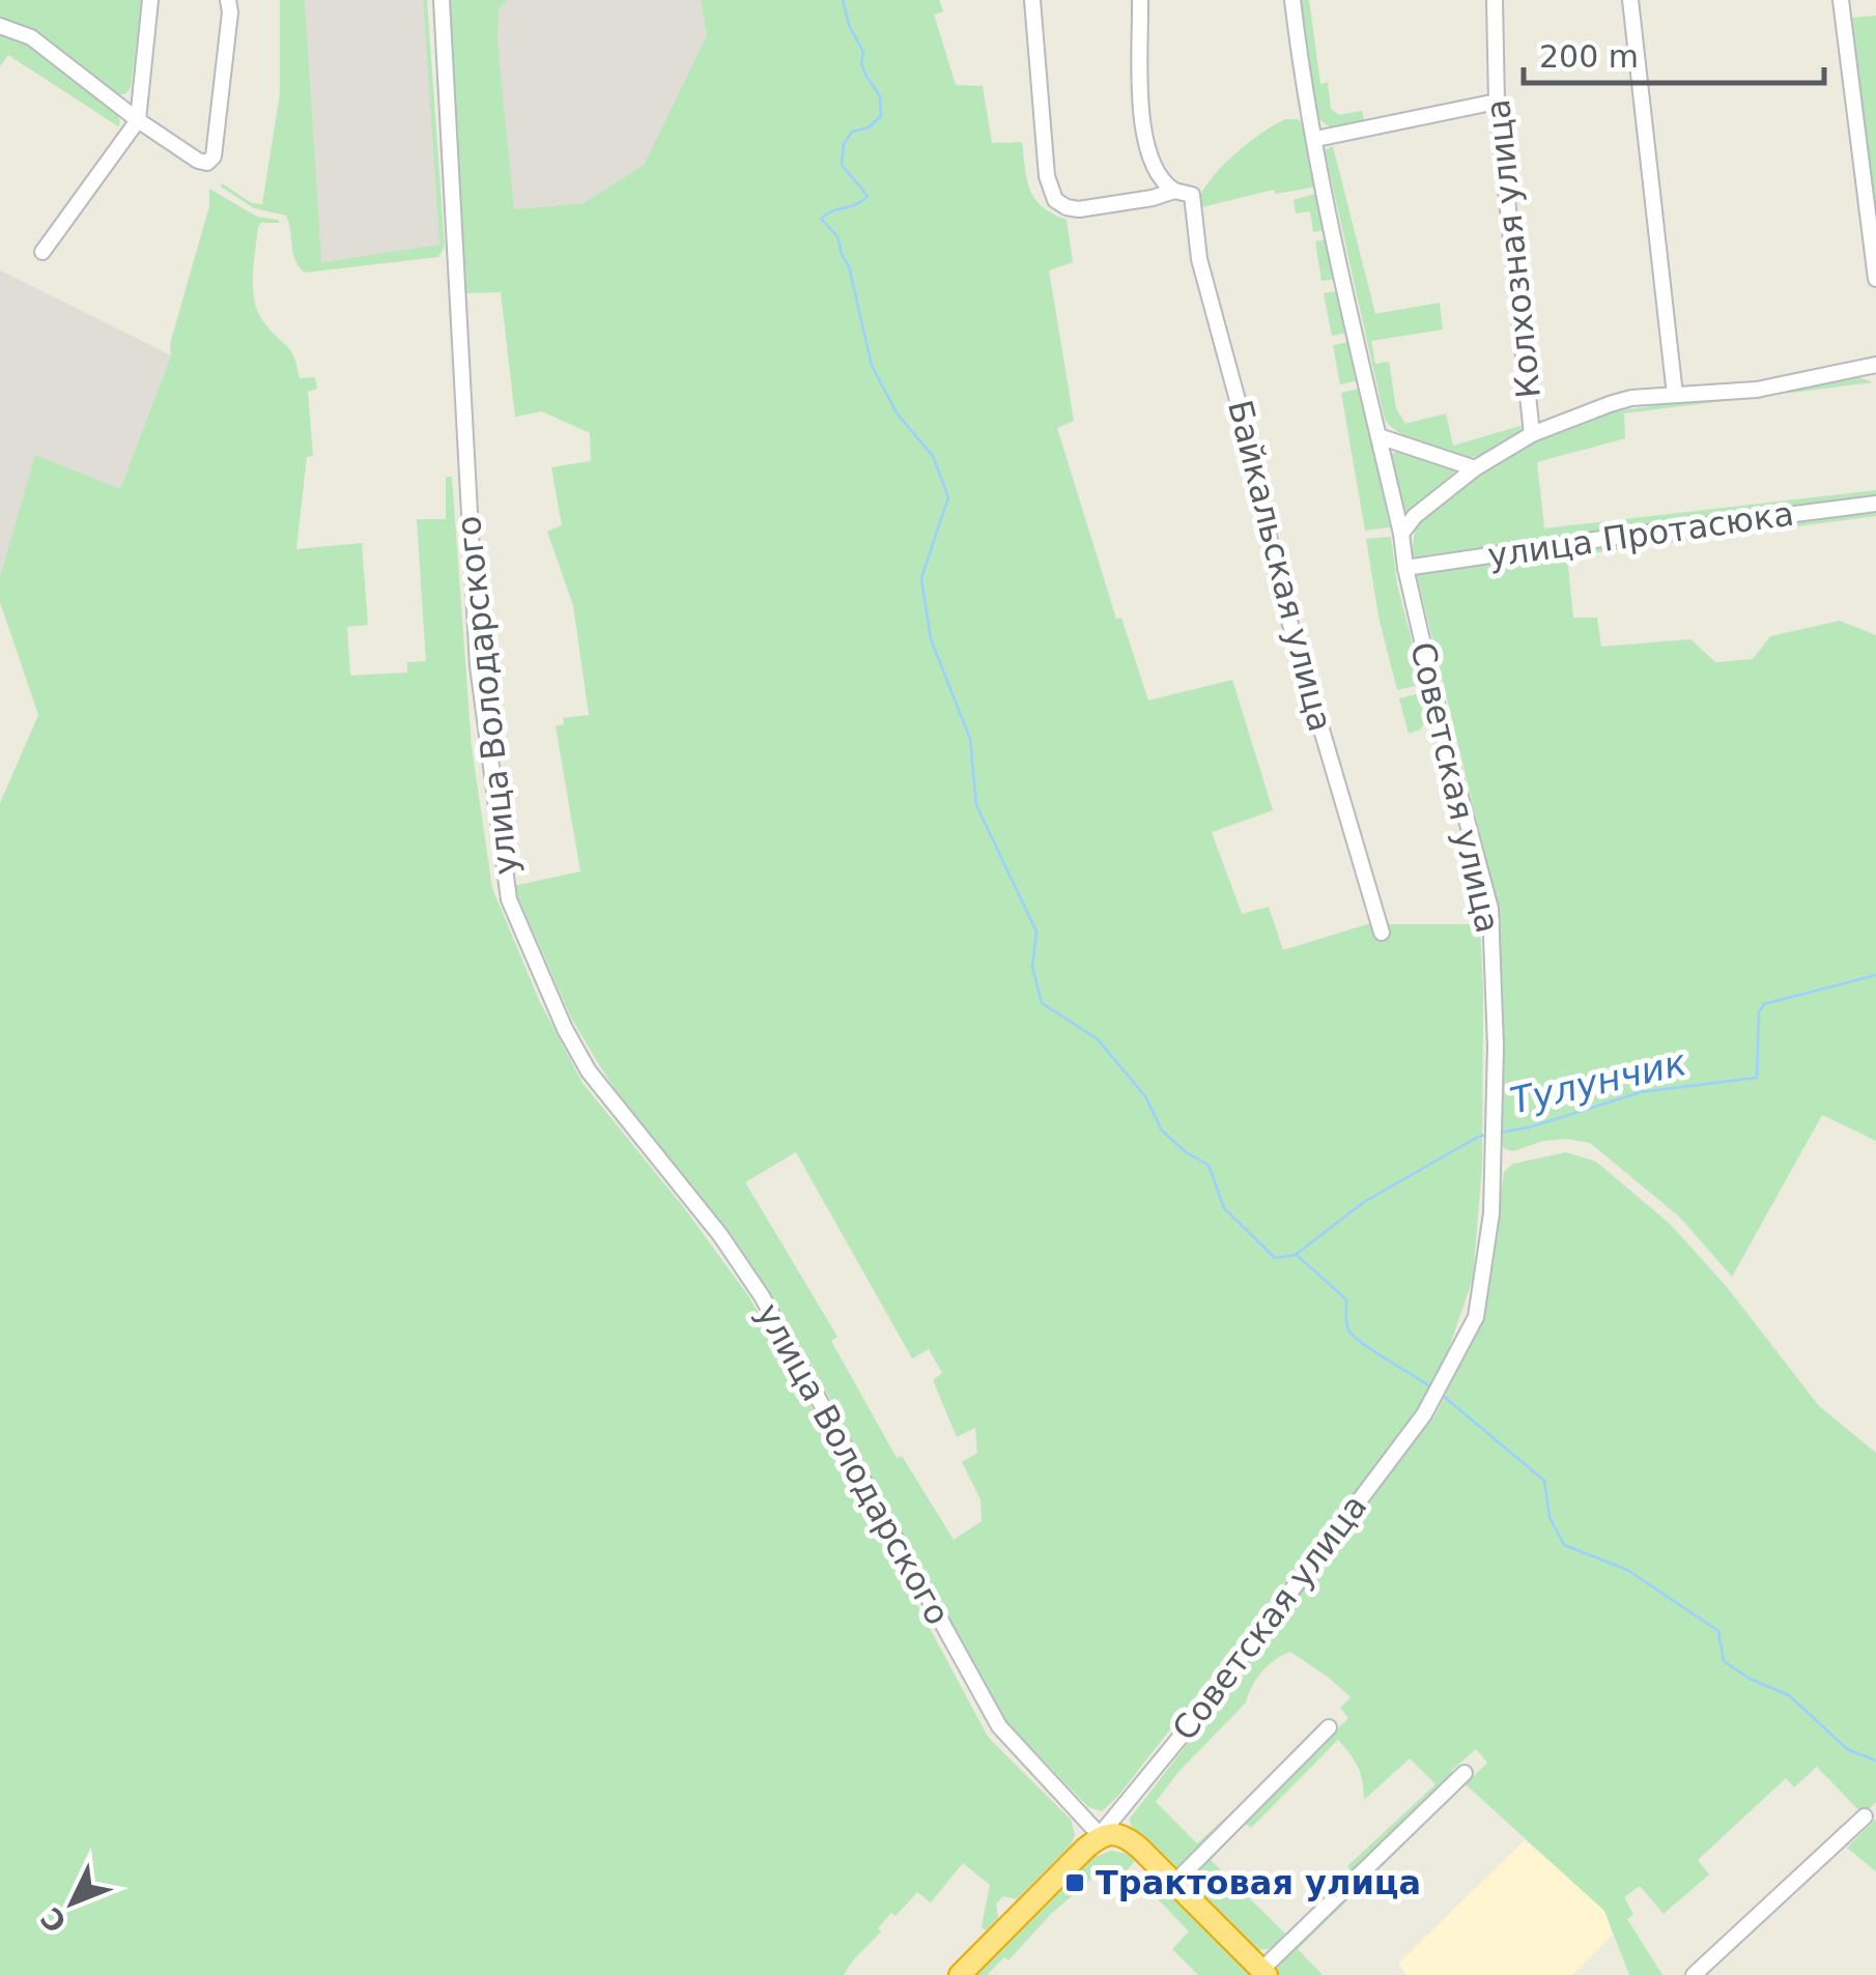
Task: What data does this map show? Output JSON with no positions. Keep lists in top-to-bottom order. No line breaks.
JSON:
{"streets":{"street":["Колхозная улица","улица Протасюка","Байкальская улица","улица Володарского","Советская улица"]},"crossings":[["улица Протасюка","Советская улица"],["улица Володарского","Советская улица"]],"water":["Тулунчик"],"places":{"transit":["Трактовая улица"]},"scale_bar":"200 m","north":"bottom left"}
